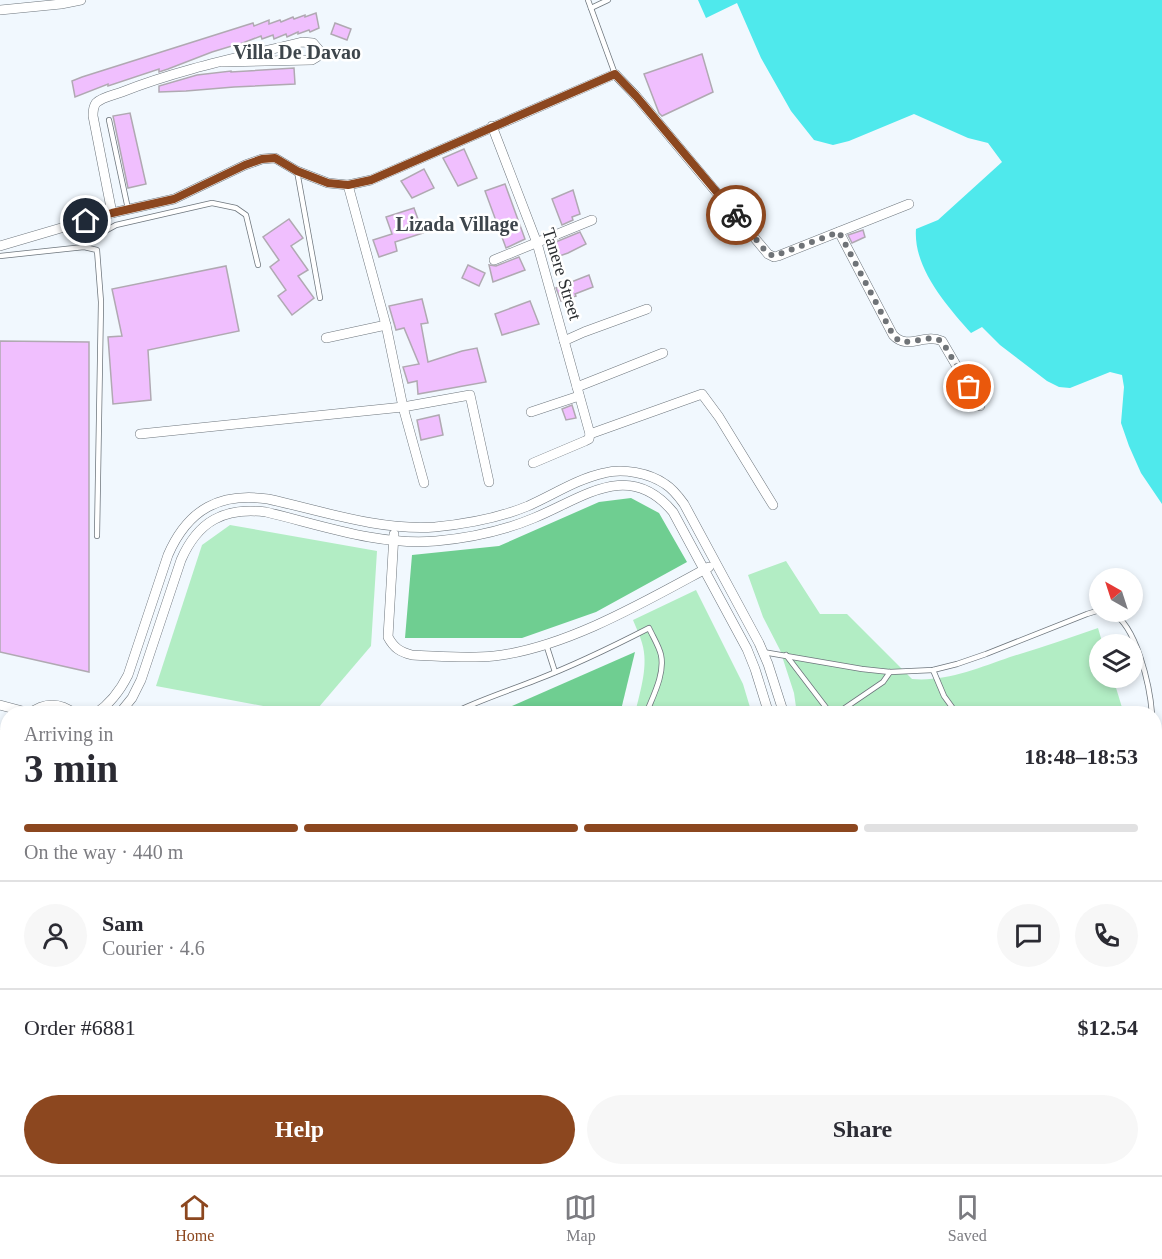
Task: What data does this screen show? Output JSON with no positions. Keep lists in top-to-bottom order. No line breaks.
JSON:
{"streets":{"street":["Tanere Street"]},"districts":["Villa De Davao","Lizada Village"],"north":"top left","page":{"heading":["3 min","Arriving in","18:48–18:53"],"panel":["Sam","Courier · 4.6","Order #6881","$12.54"],"bar":"On the way · 440 m","buttons":["Help","Share"],"tabs":["Home","Map","Saved"]}}
